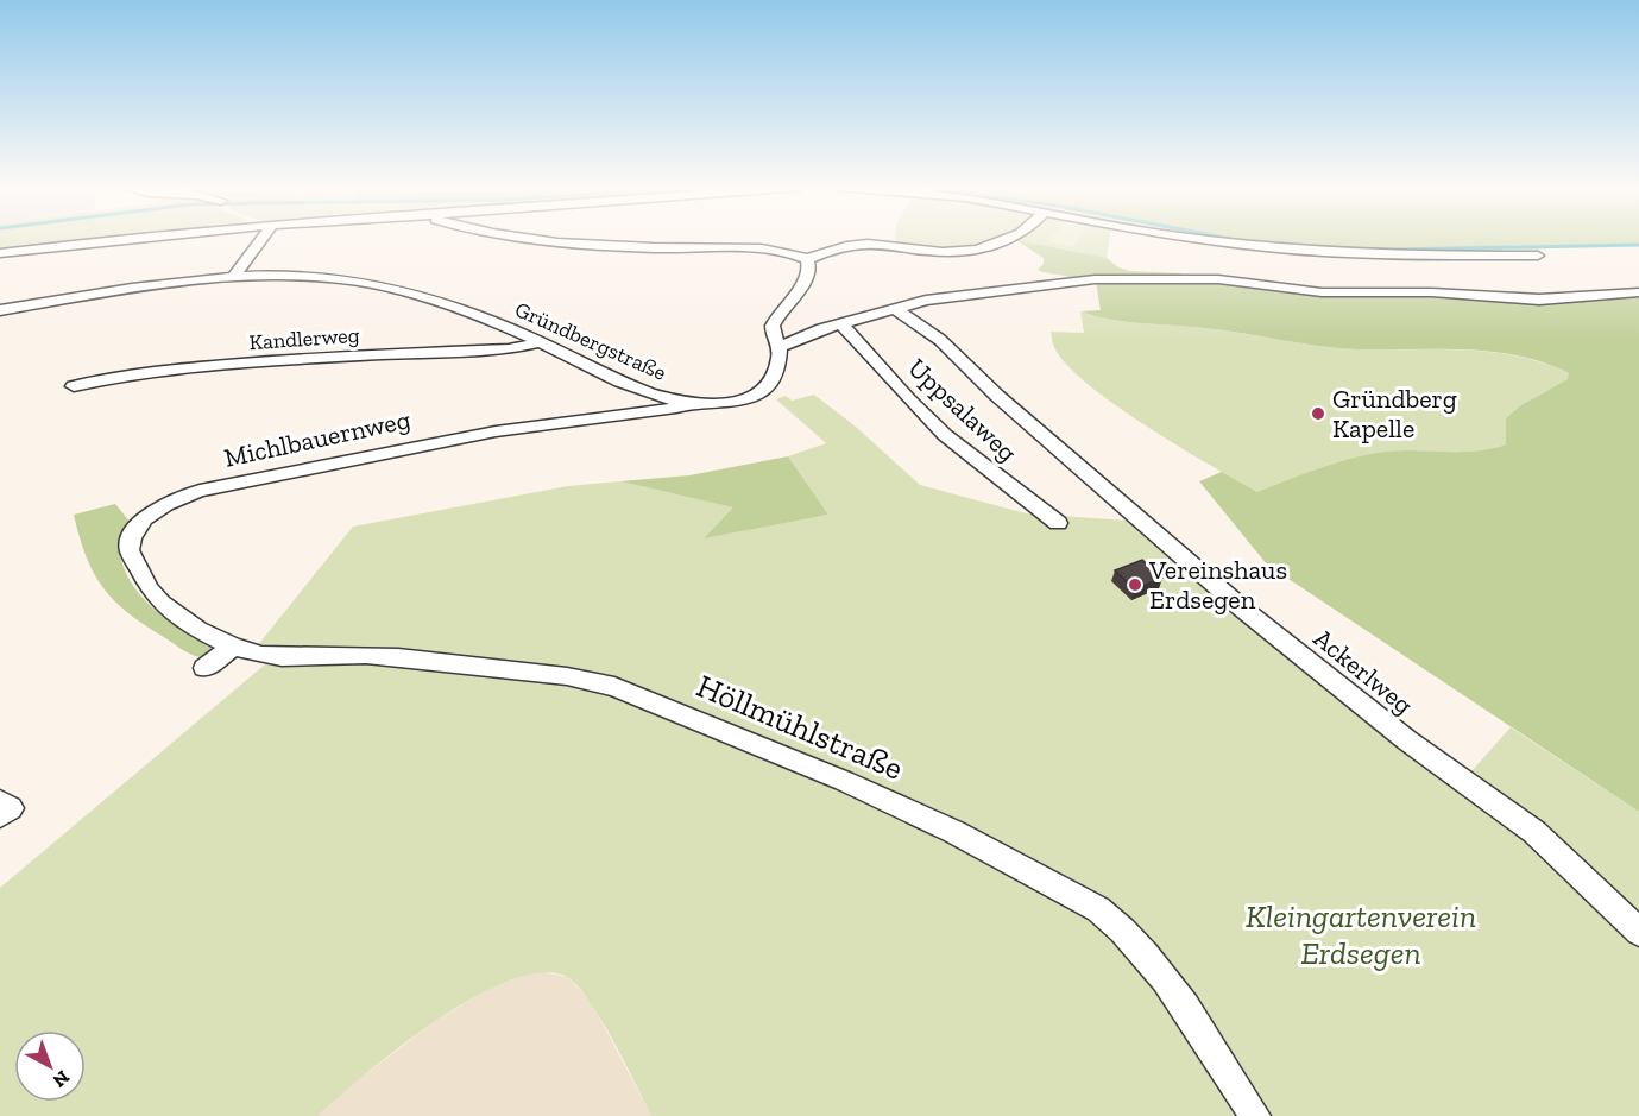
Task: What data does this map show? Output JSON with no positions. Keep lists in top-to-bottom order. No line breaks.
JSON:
{"streets":{"street":["Kandlerweg","Gründbergstraße","Uppsalaweg","Michlbauernweg","Ackerlweg","Höllmühlstraße"]},"crossings":[["Kandlerweg","Gründbergstraße"],["Gründbergstraße","Michlbauernweg"],["Michlbauernweg","Höllmühlstraße"]],"parks":["Kleingartenverein Erdsegen"],"places":["Gründberg Kapelle","Vereinshaus Erdsegen"],"north":"bottom right"}
